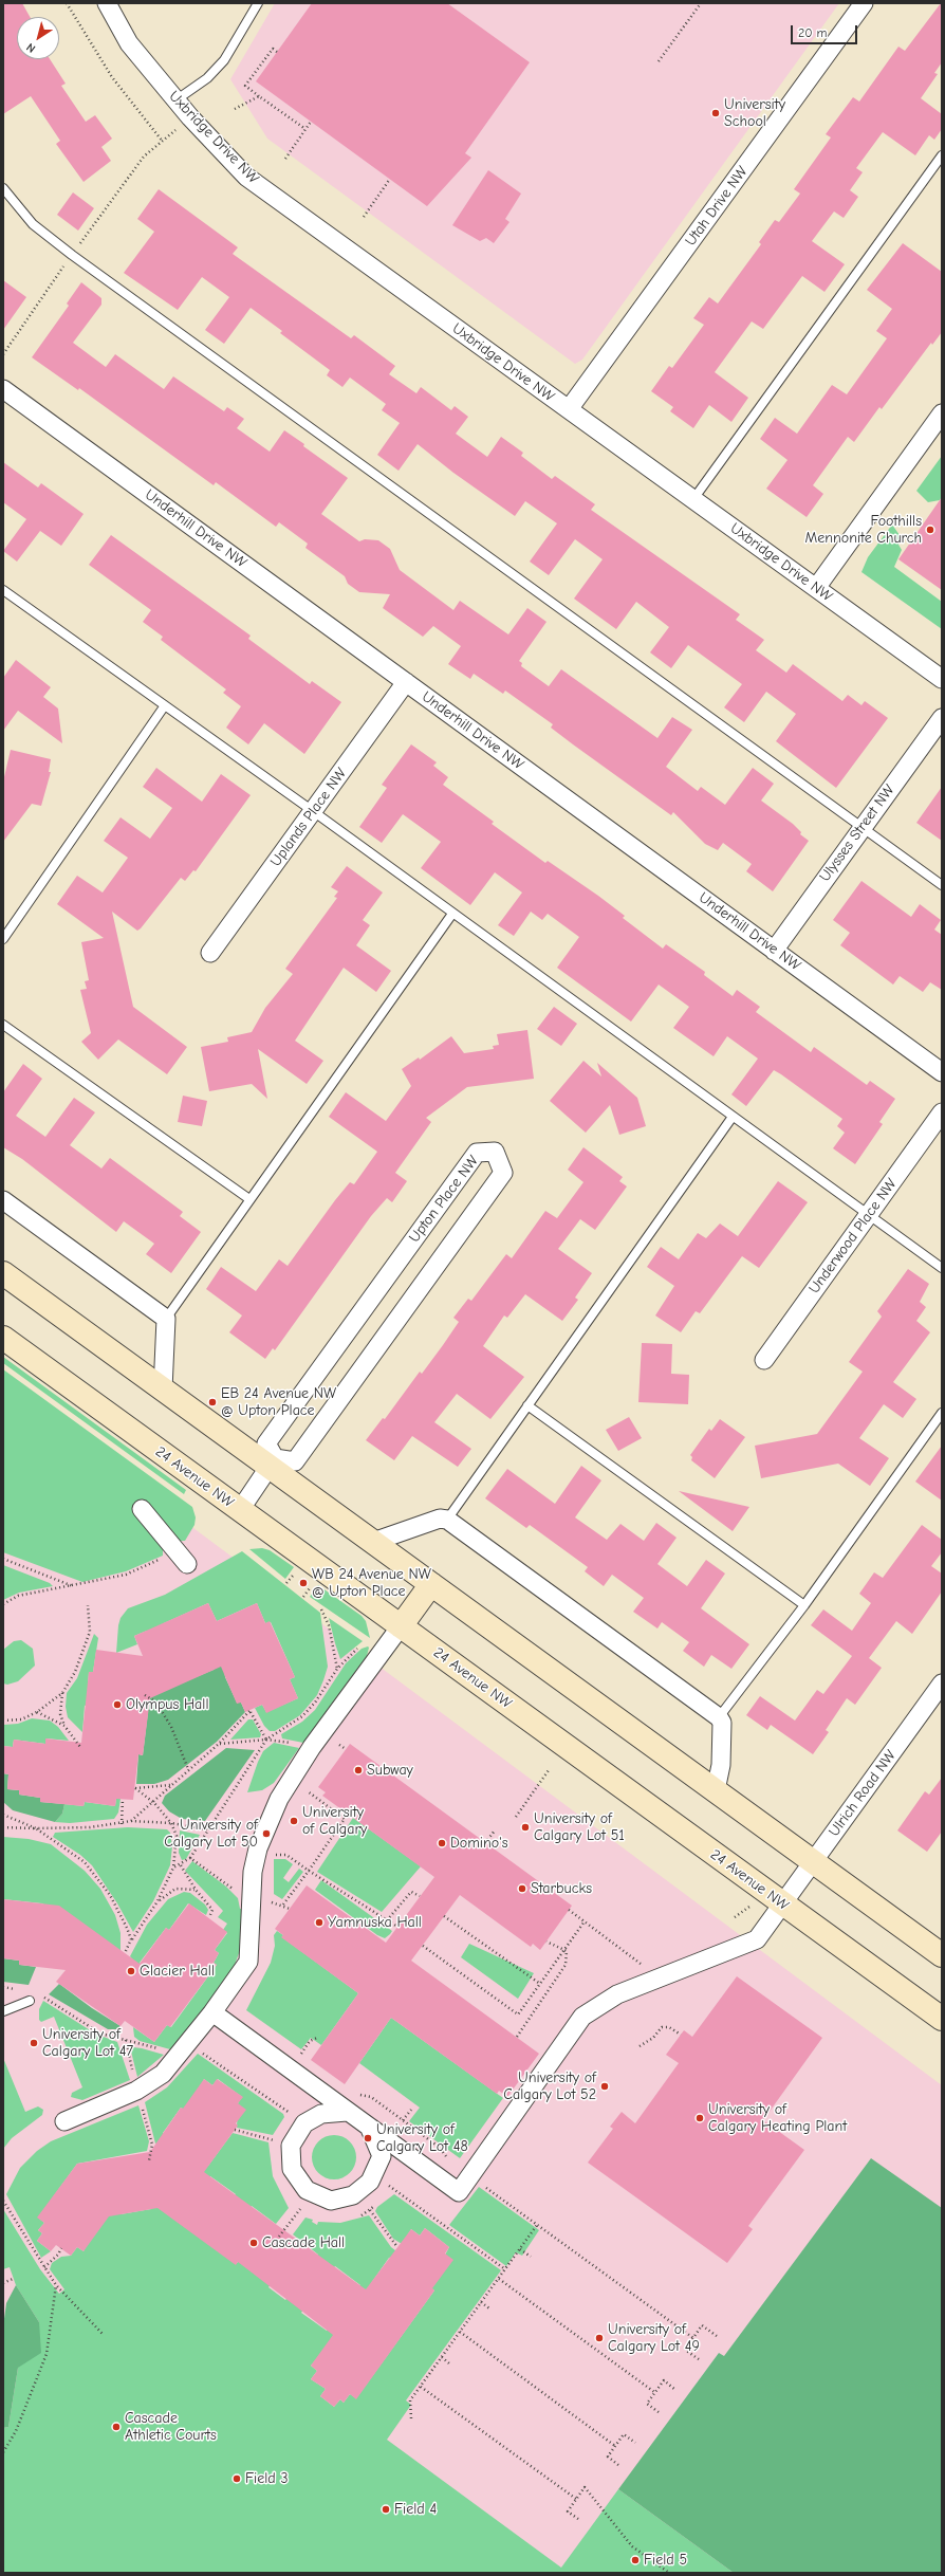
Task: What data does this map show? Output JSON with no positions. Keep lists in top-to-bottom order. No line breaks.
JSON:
{"streets":{"street":["Uxbridge Drive NW","Utah Drive NW","Underhill Drive NW","Uplands Place NW","Ulysses Street NW","Upton Place NW","Underwood Place NW","24 Avenue NW","Ulrich Road NW"]},"crossings":[["Uxbridge Drive NW","Utah Drive NW"],["Underhill Drive NW","Uplands Place NW"],["Underhill Drive NW","Ulysses Street NW"],["24 Avenue NW","Ulrich Road NW"]],"places":["University School","Foothills Mennonite Church","EB 24 Avenue NW @ Upton Place","WB 24 Avenue NW @ Upton Place","Olympus Hall","Subway","University of Calgary","University of Calgary Lot 51","University of Calgary Lot 50","Domino's","Starbucks","Yamnuska Hall","Glacier Hall","University of Calgary Lot 47","University of Calgary Lot 52","University of Calgary Heating Plant","University of Calgary Lot 48","Cascade Hall","University of Calgary Lot 49","Cascade Athletic Courts","Field 3","Field 4","Field 5"],"scale_bar":"20 m","north":"bottom left"}
